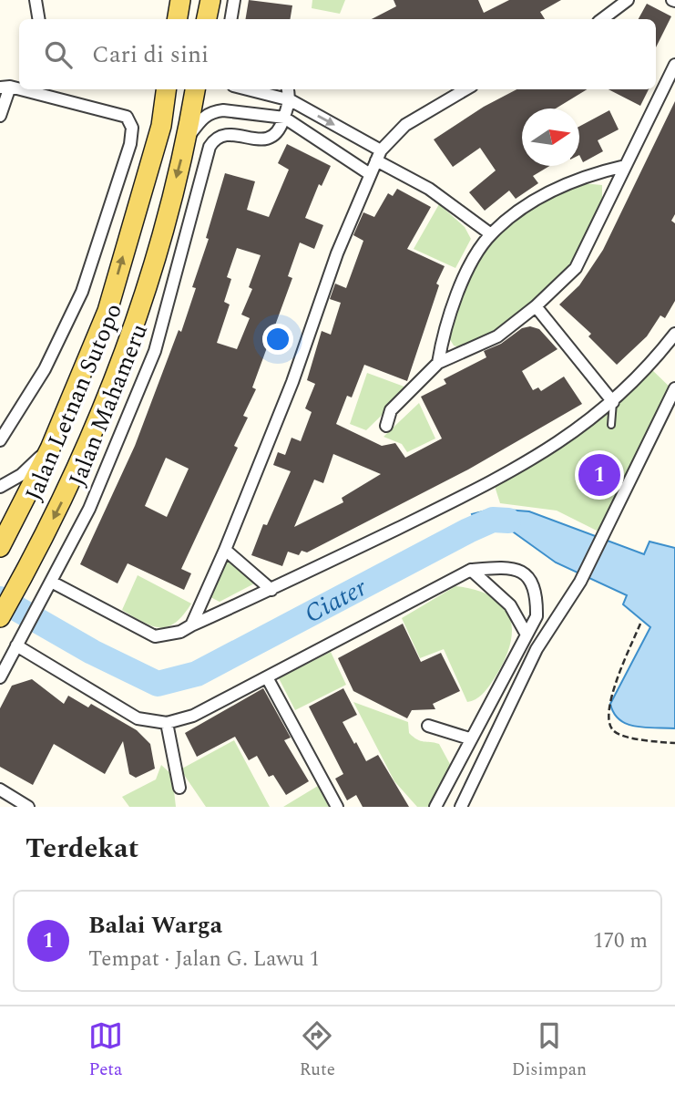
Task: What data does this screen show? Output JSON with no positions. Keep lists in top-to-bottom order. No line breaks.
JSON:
{"streets":{"main road":["Jalan Letnan Sutopo"],"street":["Jalan Mahameru"]},"water":["Ciater"],"north":"right","page":{"search":"Cari di sini","pins":"1","heading":"Terdekat","list":[{"mark":"1","name":"Balai Warga","note":"Tempat · Jalan G. Lawu 1","value":"170 m"}],"nav":["Peta","Rute","Disimpan"]}}
